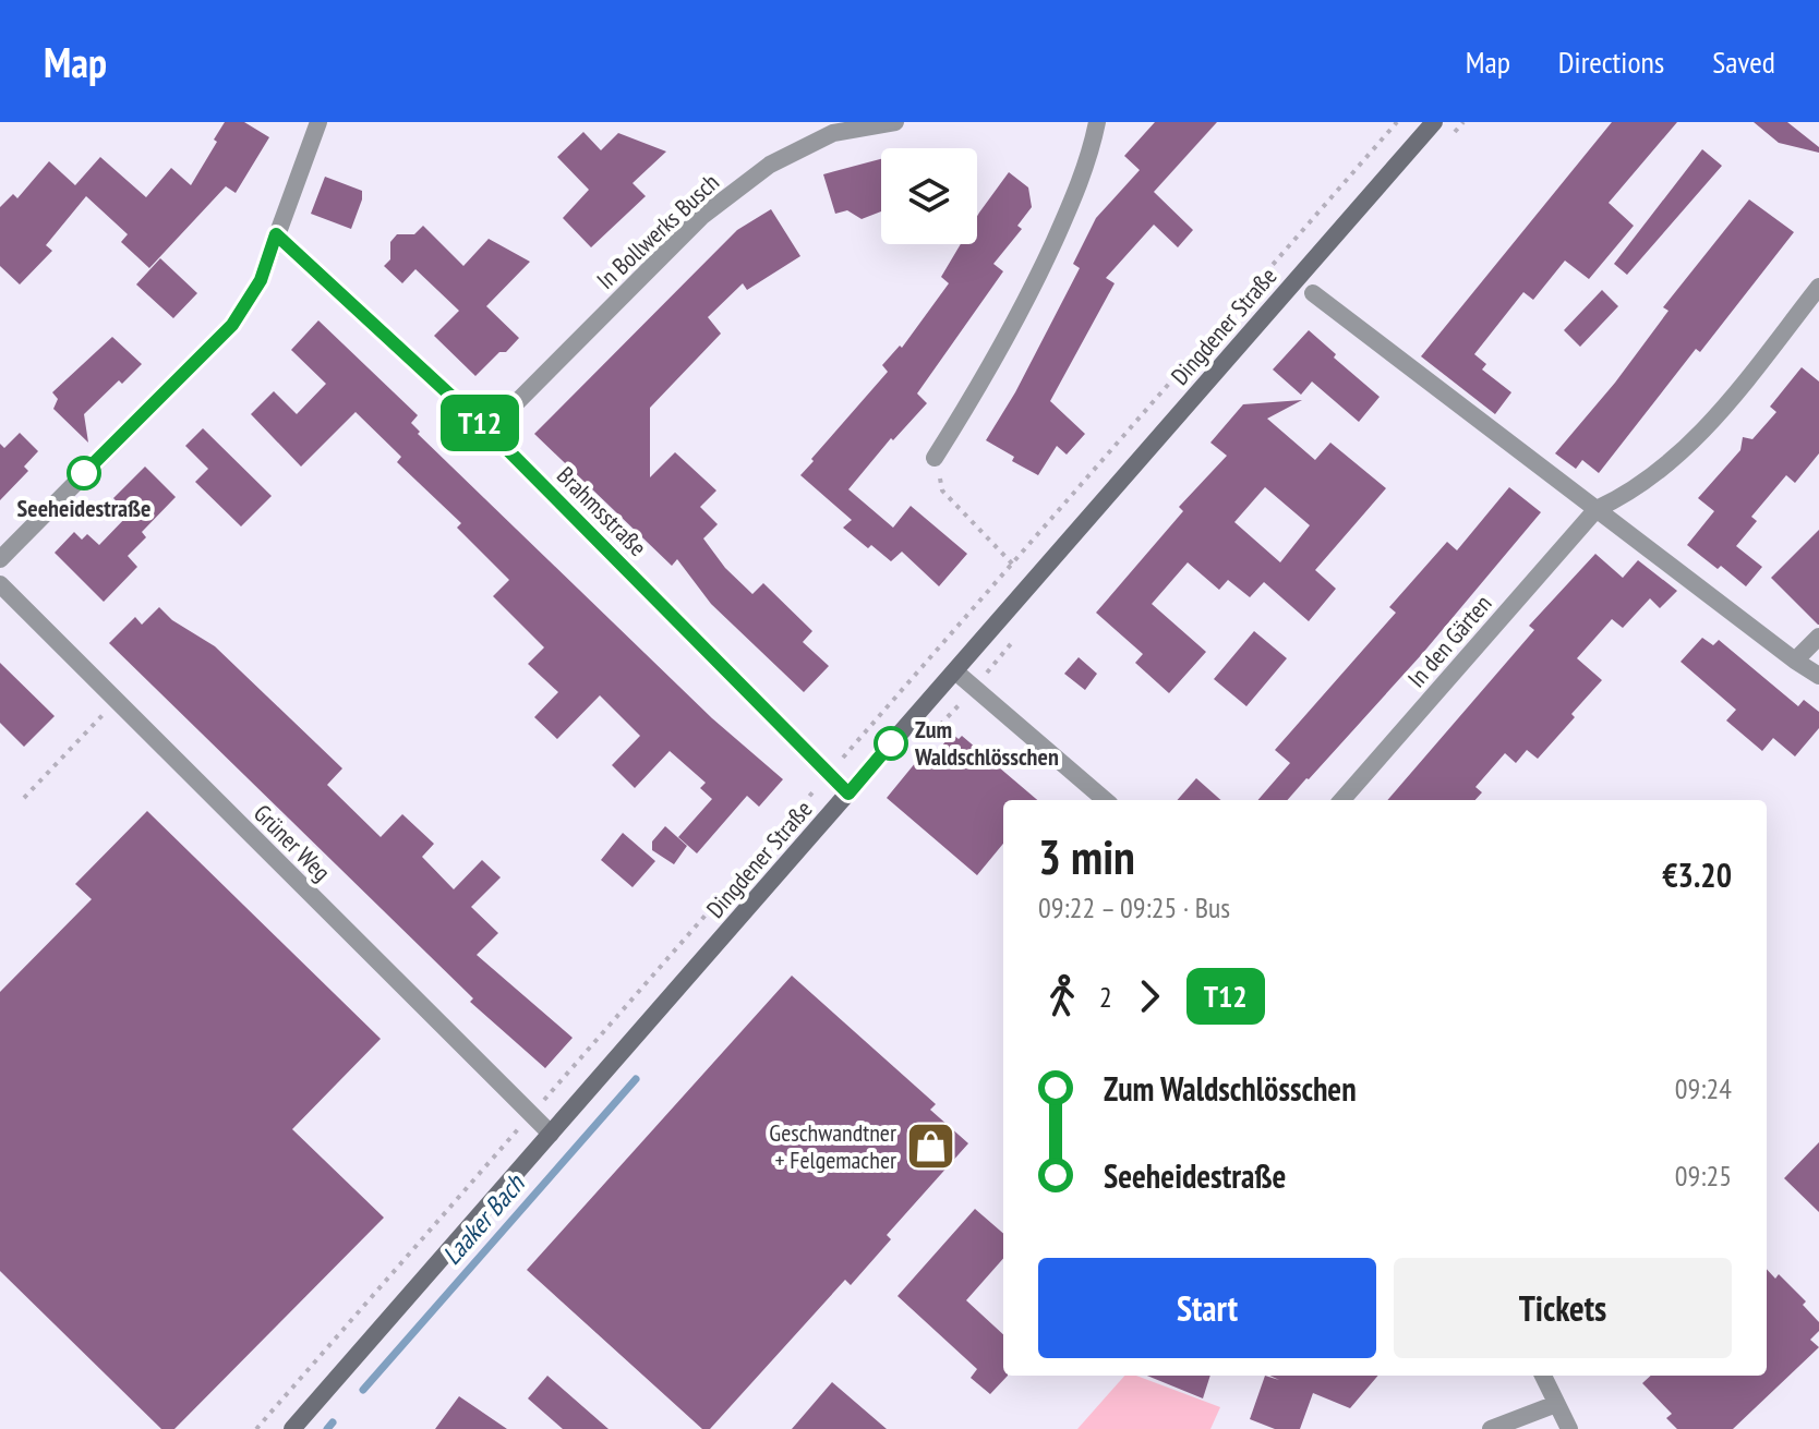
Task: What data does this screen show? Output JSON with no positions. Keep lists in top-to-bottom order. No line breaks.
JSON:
{"streets":{"main road":["Dingdener Straße"],"street":["In Bollwerks Busch","Brahmsstraße","In den Gärten","Grüner Weg"]},"crossings":[["In Bollwerks Busch","Brahmsstraße"],["Dingdener Straße","Brahmsstraße"],["Dingdener Straße","Grüner Weg"]],"water":["Laaker Bach"],"places":{"other":["Seeheidestraße","Zum Waldschlösschen"],"shop":["Geschwandtner + Felgemacher"]},"lines":["bus line T12"],"page":{"header":"Map","nav":["Map","Directions","Saved"],"on_map":"T12","heading":["3 min","09:22 – 09:25 · Bus","€3.20"],"legs":["2","T12"],"list":[{"name":"Zum Waldschlösschen","value":"09:24"},{"name":"Seeheidestraße","value":"09:25"}],"buttons":["Start","Tickets"]}}
